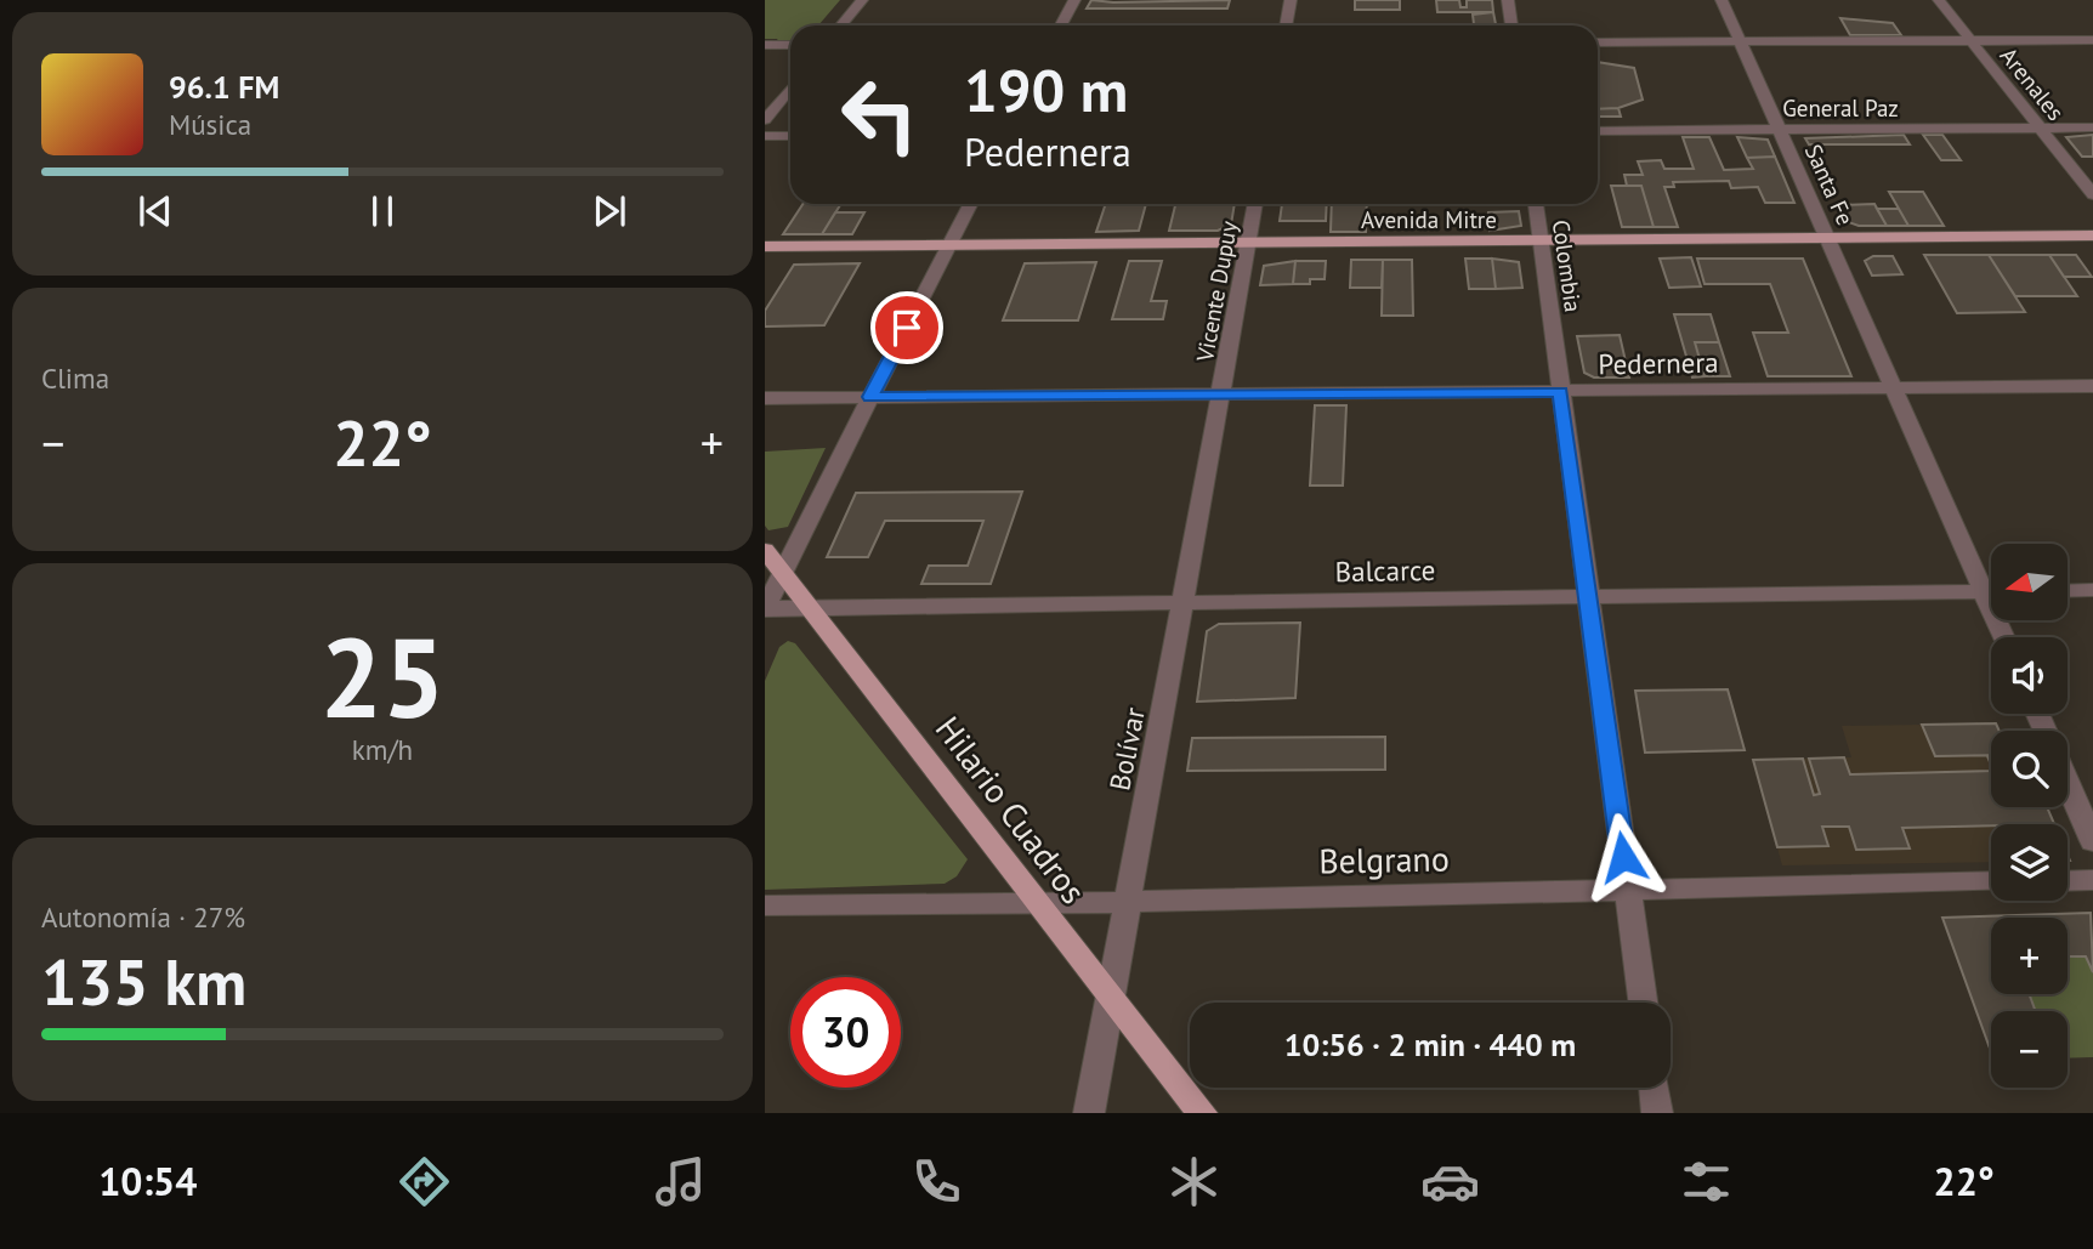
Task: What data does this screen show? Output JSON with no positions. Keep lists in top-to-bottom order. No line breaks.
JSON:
{"streets":{"main road":["Avenida Mitre","Hilario Cuadros"],"street":["Arenales","General Paz","Santa Fe","Colombia","Vicente Dupuy","Pedernera","Balcarce","Bolívar","Belgrano"]},"crossings":[["Arenales","General Paz"],["General Paz","Santa Fe"],["Santa Fe","Avenida Mitre"],["Santa Fe","Pedernera"],["Avenida Mitre","Colombia"],["Avenida Mitre","Vicente Dupuy"],["Colombia","Pedernera"],["Colombia","Balcarce"],["Colombia","Belgrano"],["Vicente Dupuy","Pedernera"],["Vicente Dupuy","Bolívar"],["Pedernera","Bolívar"],["Balcarce","Bolívar"],["Balcarce","Hilario Cuadros"],["Bolívar","Hilario Cuadros"],["Bolívar","Belgrano"],["Hilario Cuadros","Belgrano"]],"north":"left","page":{"turn":["190 m","Pedernera"],"song":["96.1 FM","Música"],"tile":["Clima",["25","km/h"],["Autonomía · 27%","135 km"]],"heat":["−","22°","+"],"map_buttons":["+","−"],"limit":"30","trip":"10:56 · 2 min · 440 m","tabs":["10:54","22°"]}}
